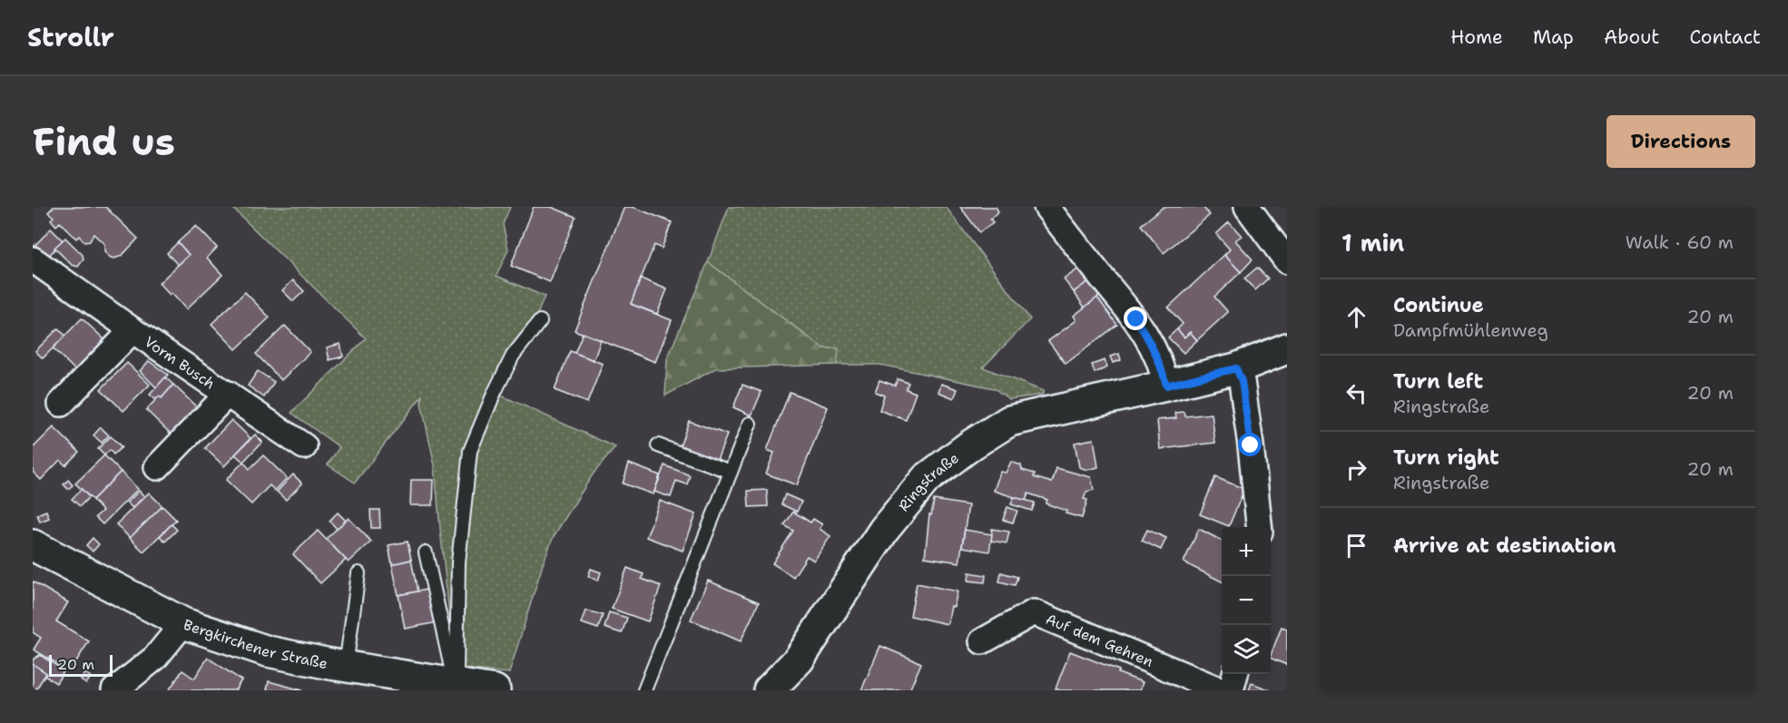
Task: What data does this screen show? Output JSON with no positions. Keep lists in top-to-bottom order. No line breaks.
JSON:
{"streets":{"street":["Vorm Busch","Ringstraße","Auf dem Gehren","Bergkirchener Straße"]},"scale_bar":"20 m","page":{"header":"Strollr","nav":["Home","Map","About","Contact"],"buttons":"Directions","title":"Find us","heading":["1 min","Walk · 60 m"],"list":[["Continue","Dampfmühlenweg","20 m"],["Turn left","Ringstraße","20 m"],["Turn right","Ringstraße","20 m"],"Arrive at destination"],"map_buttons":["+","−"],"scale":"20 m"}}
